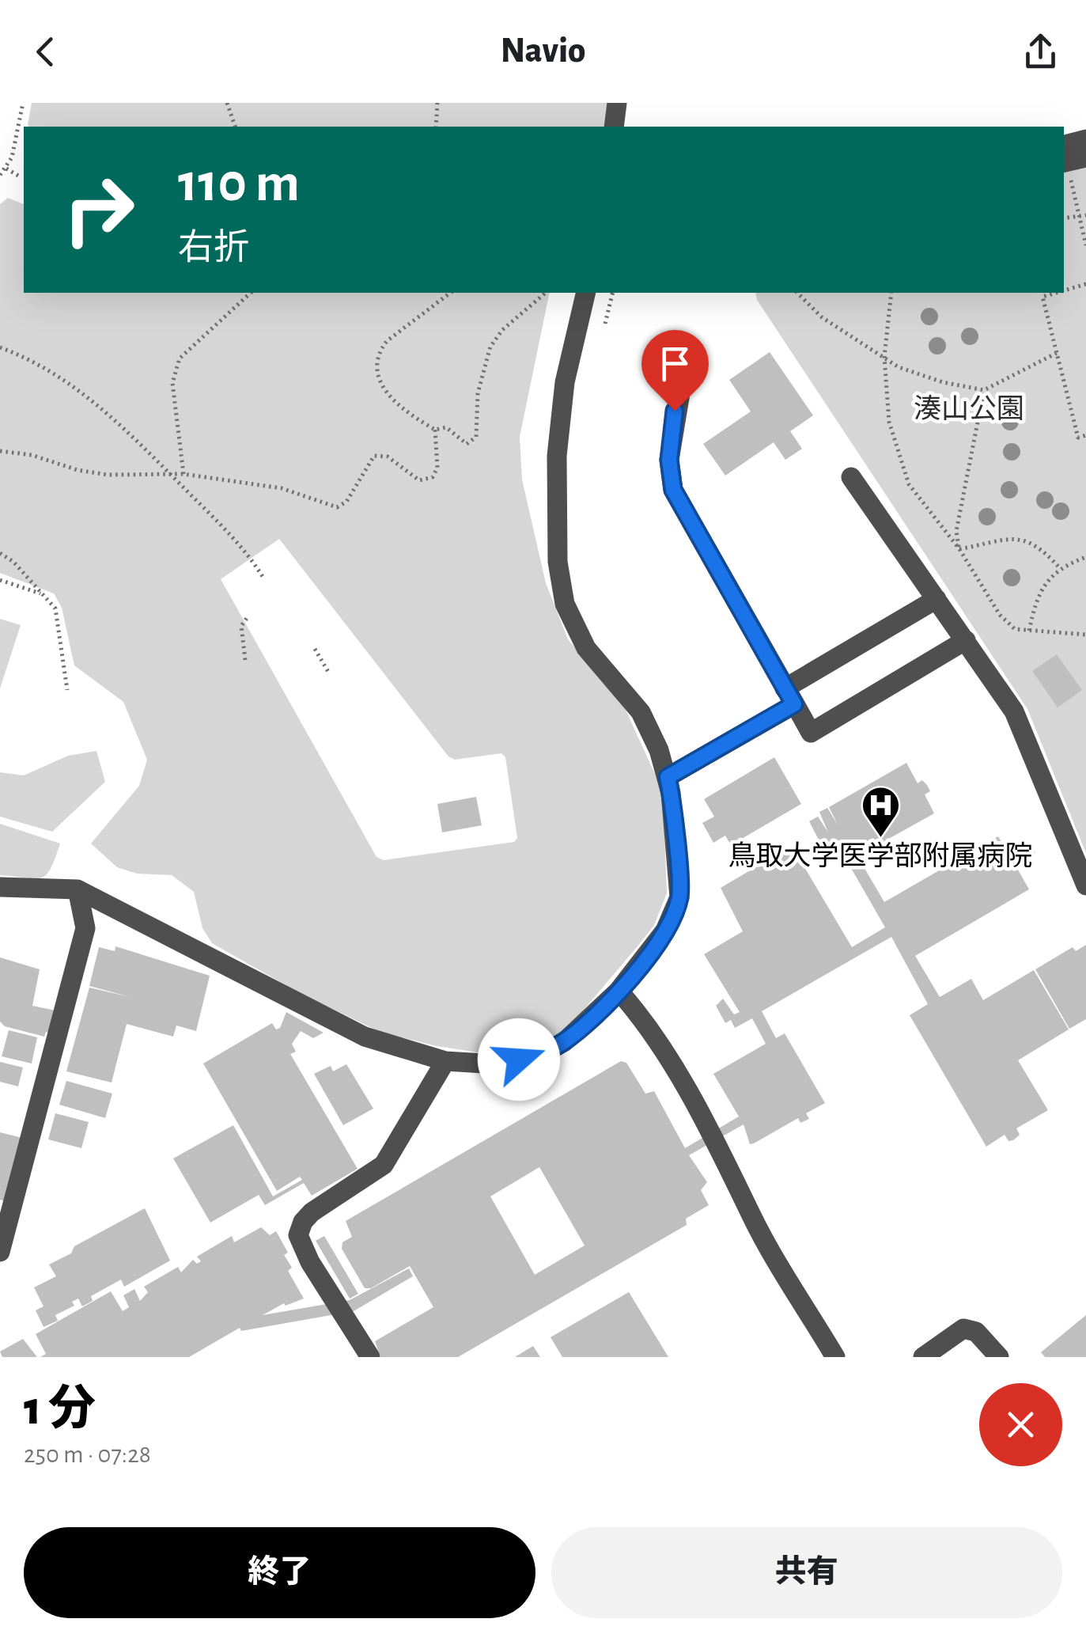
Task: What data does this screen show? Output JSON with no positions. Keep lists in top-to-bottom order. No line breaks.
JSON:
{"parks":["湊山公園"],"places":{"hospital":["鳥取大学医学部附属病院"]},"page":{"header":"Navio","turn":["110 m","右折"],"heading":["1 分","250 m · 07:28"],"buttons":["終了","共有"]}}
